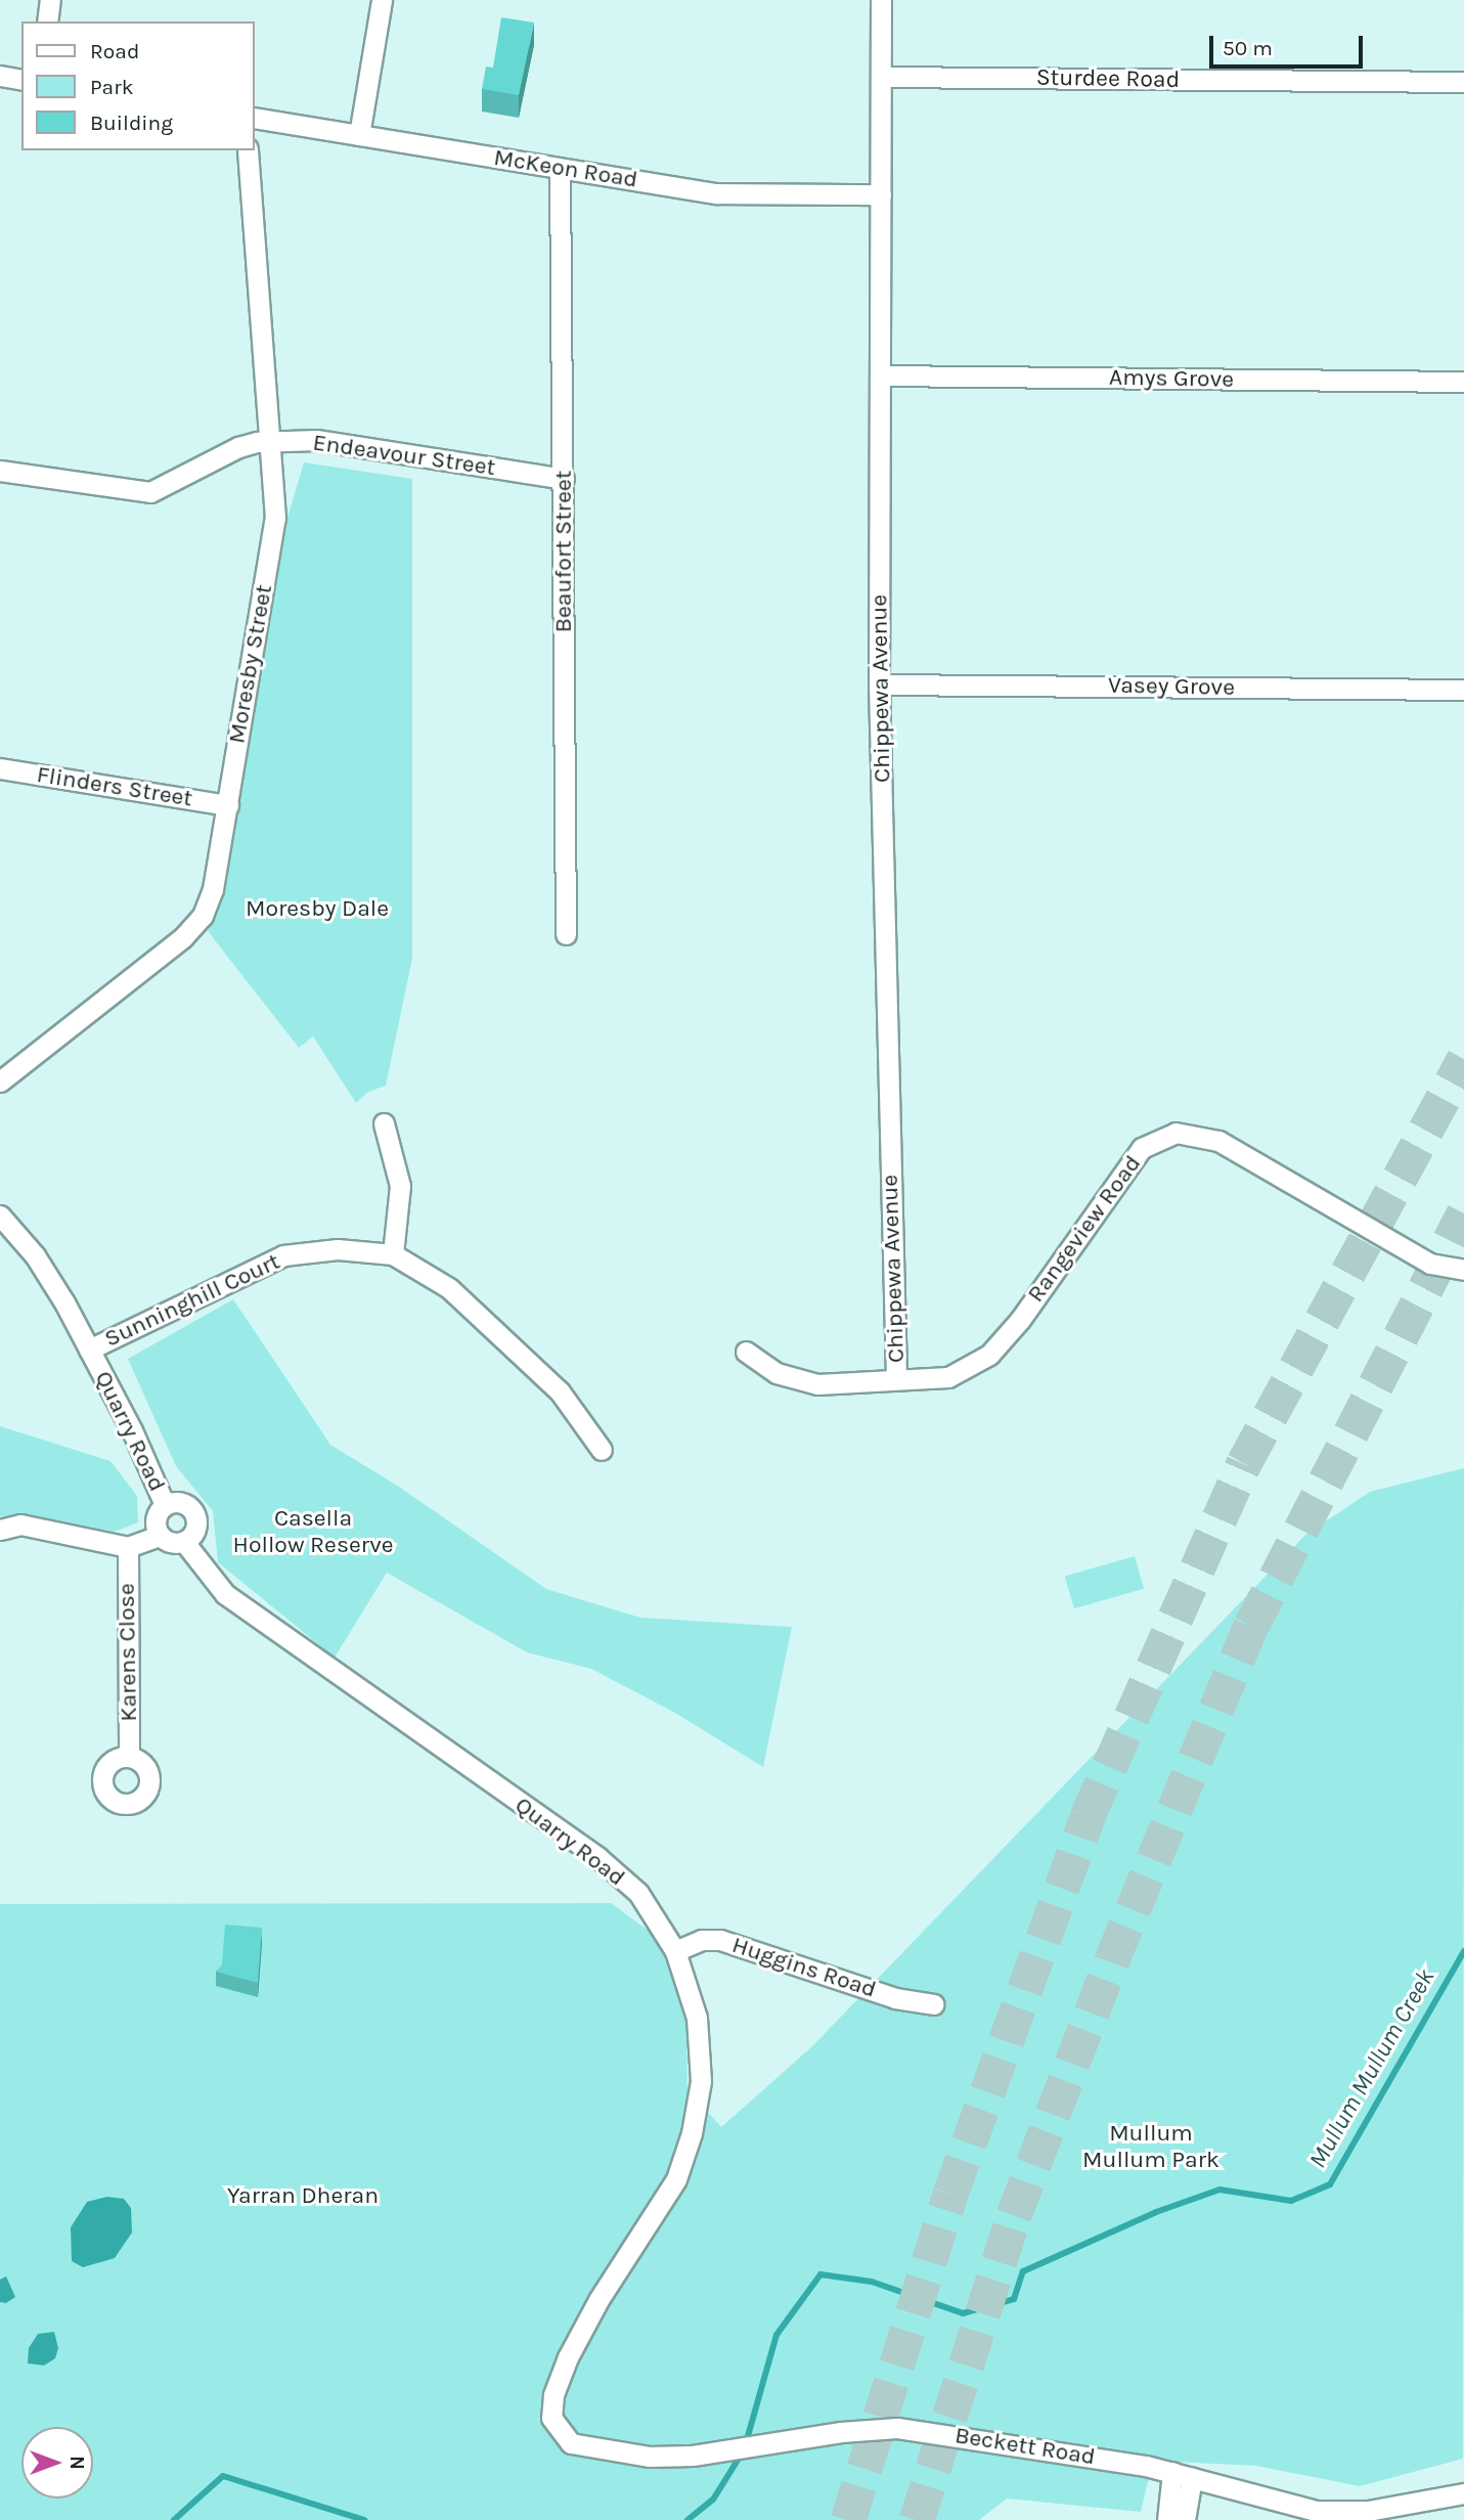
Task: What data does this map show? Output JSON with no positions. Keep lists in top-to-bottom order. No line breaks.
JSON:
{"streets":{"street":["Sturdee Road","McKeon Road","Amys Grove","Endeavour Street","Beaufort Street","Moresby Street","Vasey Grove","Chippewa Avenue","Flinders Street","Rangeview Road","Sunninghill Court","Quarry Road","Karens Close","Huggins Road","Beckett Road"]},"crossings":[["Sturdee Road","Chippewa Avenue"],["McKeon Road","Beaufort Street"],["McKeon Road","Chippewa Avenue"],["Amys Grove","Chippewa Avenue"],["Endeavour Street","Beaufort Street"],["Endeavour Street","Moresby Street"],["Moresby Street","Flinders Street"],["Vasey Grove","Chippewa Avenue"],["Chippewa Avenue","Rangeview Road"],["Sunninghill Court","Quarry Road"],["Quarry Road","Huggins Road"],["Quarry Road","Beckett Road"]],"water":["Mullum Mullum Creek"],"parks":["Moresby Dale","Casella Hollow Reserve","Mullum Mullum Park","Yarran Dheran"],"legend":["Road","Park","Building"],"scale_bar":"50 m","north":"right"}
